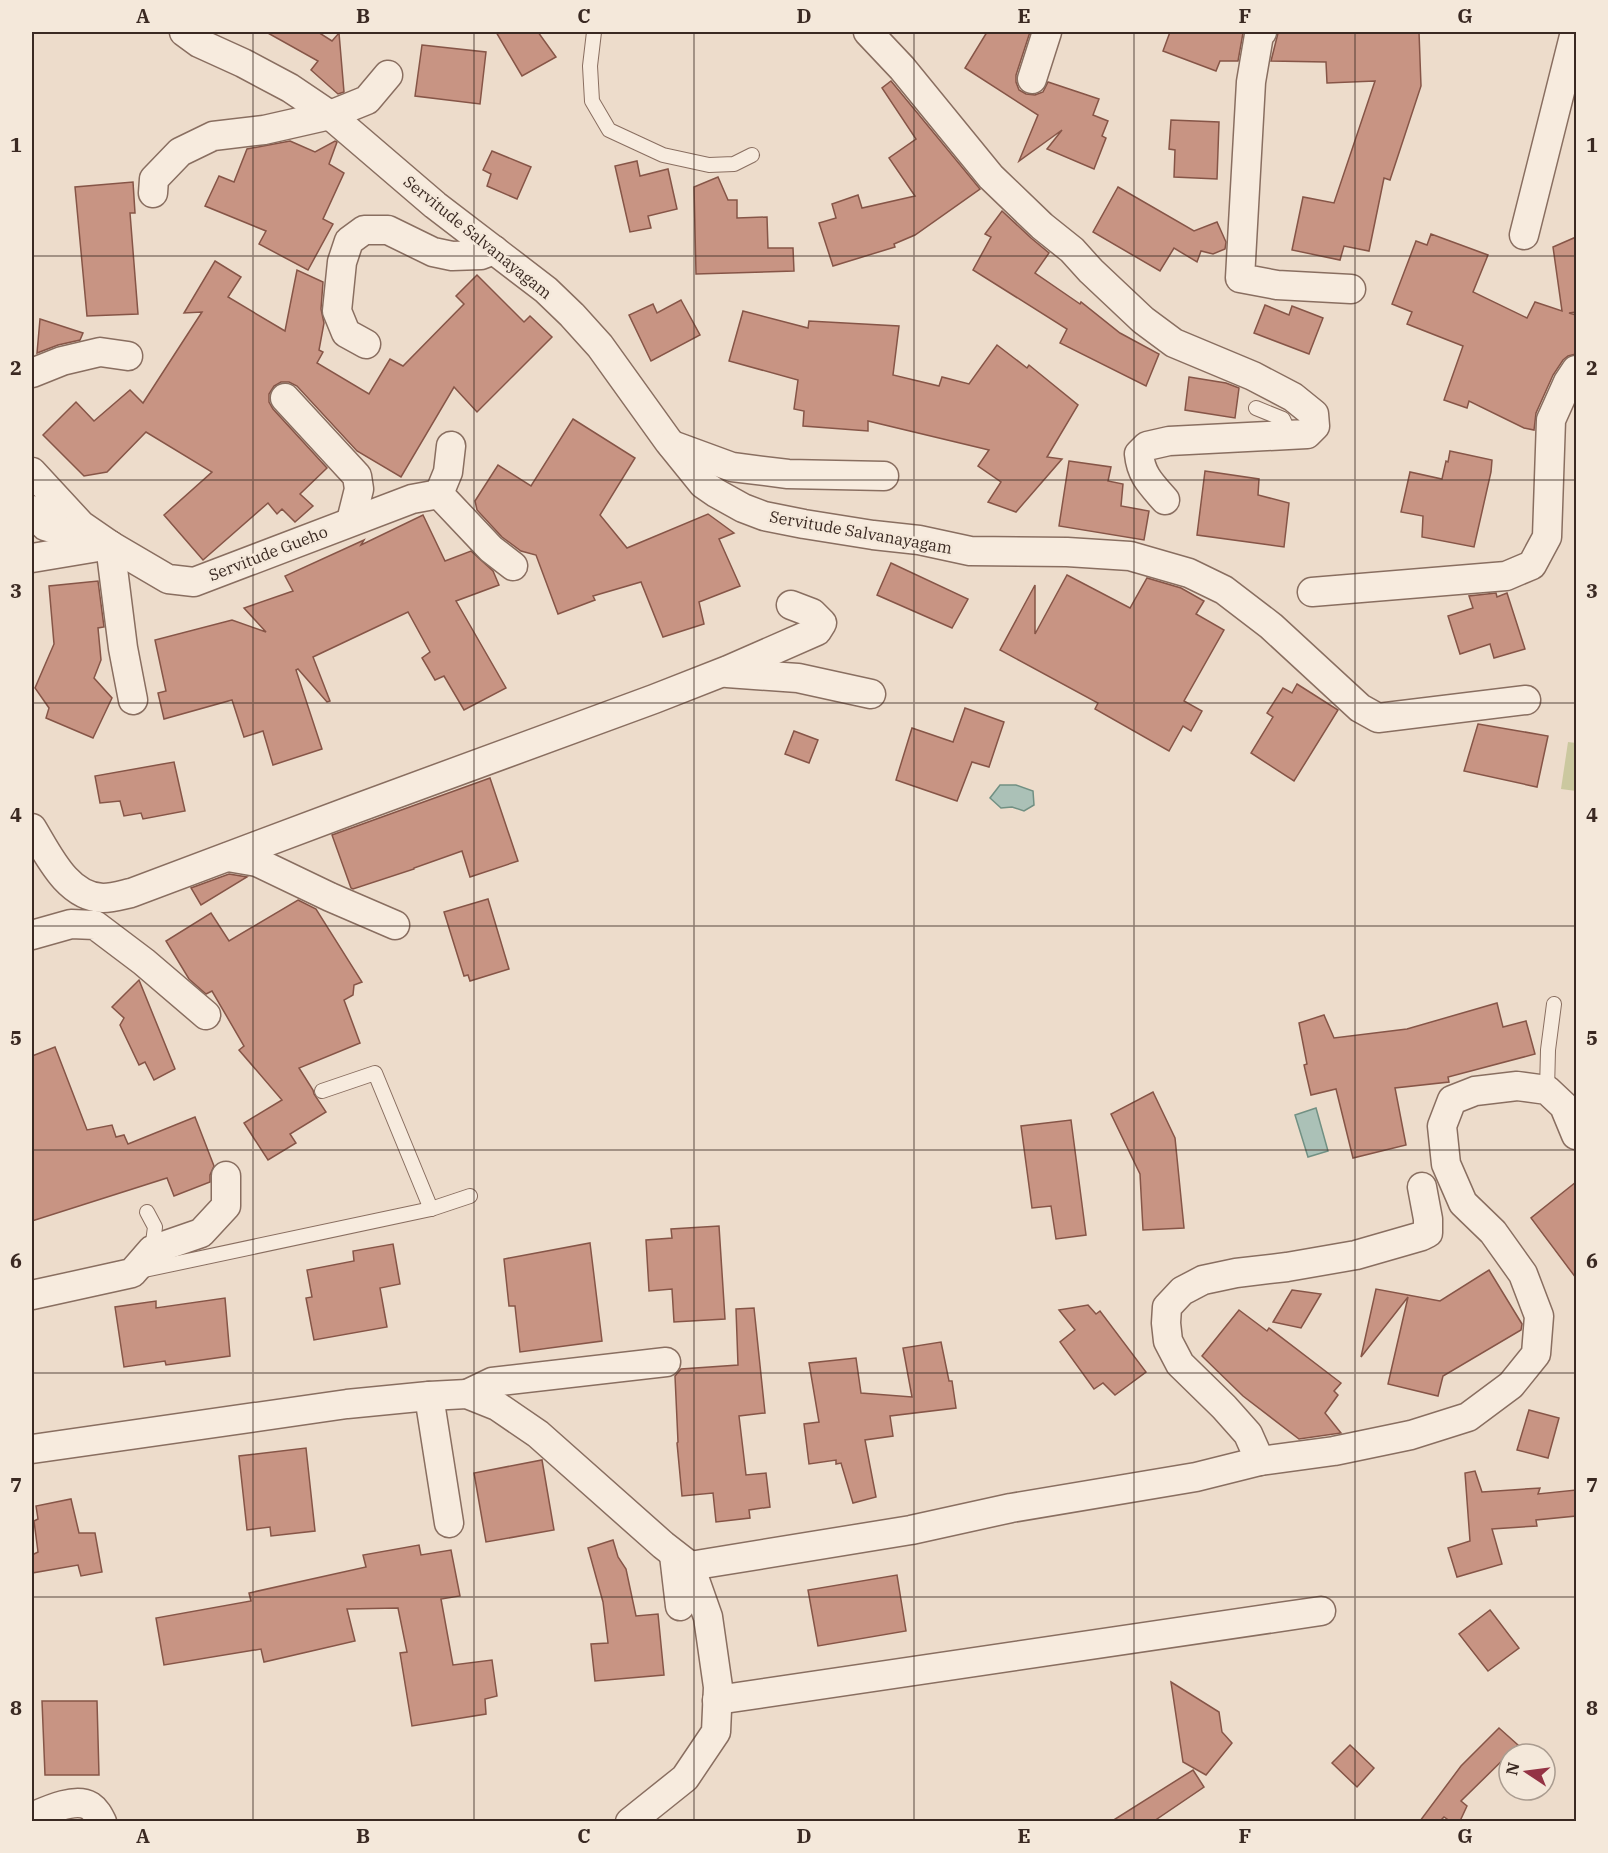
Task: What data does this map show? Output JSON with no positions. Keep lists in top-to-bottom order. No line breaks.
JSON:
{"streets":{"street":["Servitude Salvanayagam","Servitude Gueho"]},"north":"left","grid":{"columns":["A","B","C","D","E","F","G"],"rows":["1","2","3","4","5","6","7","8"]}}
